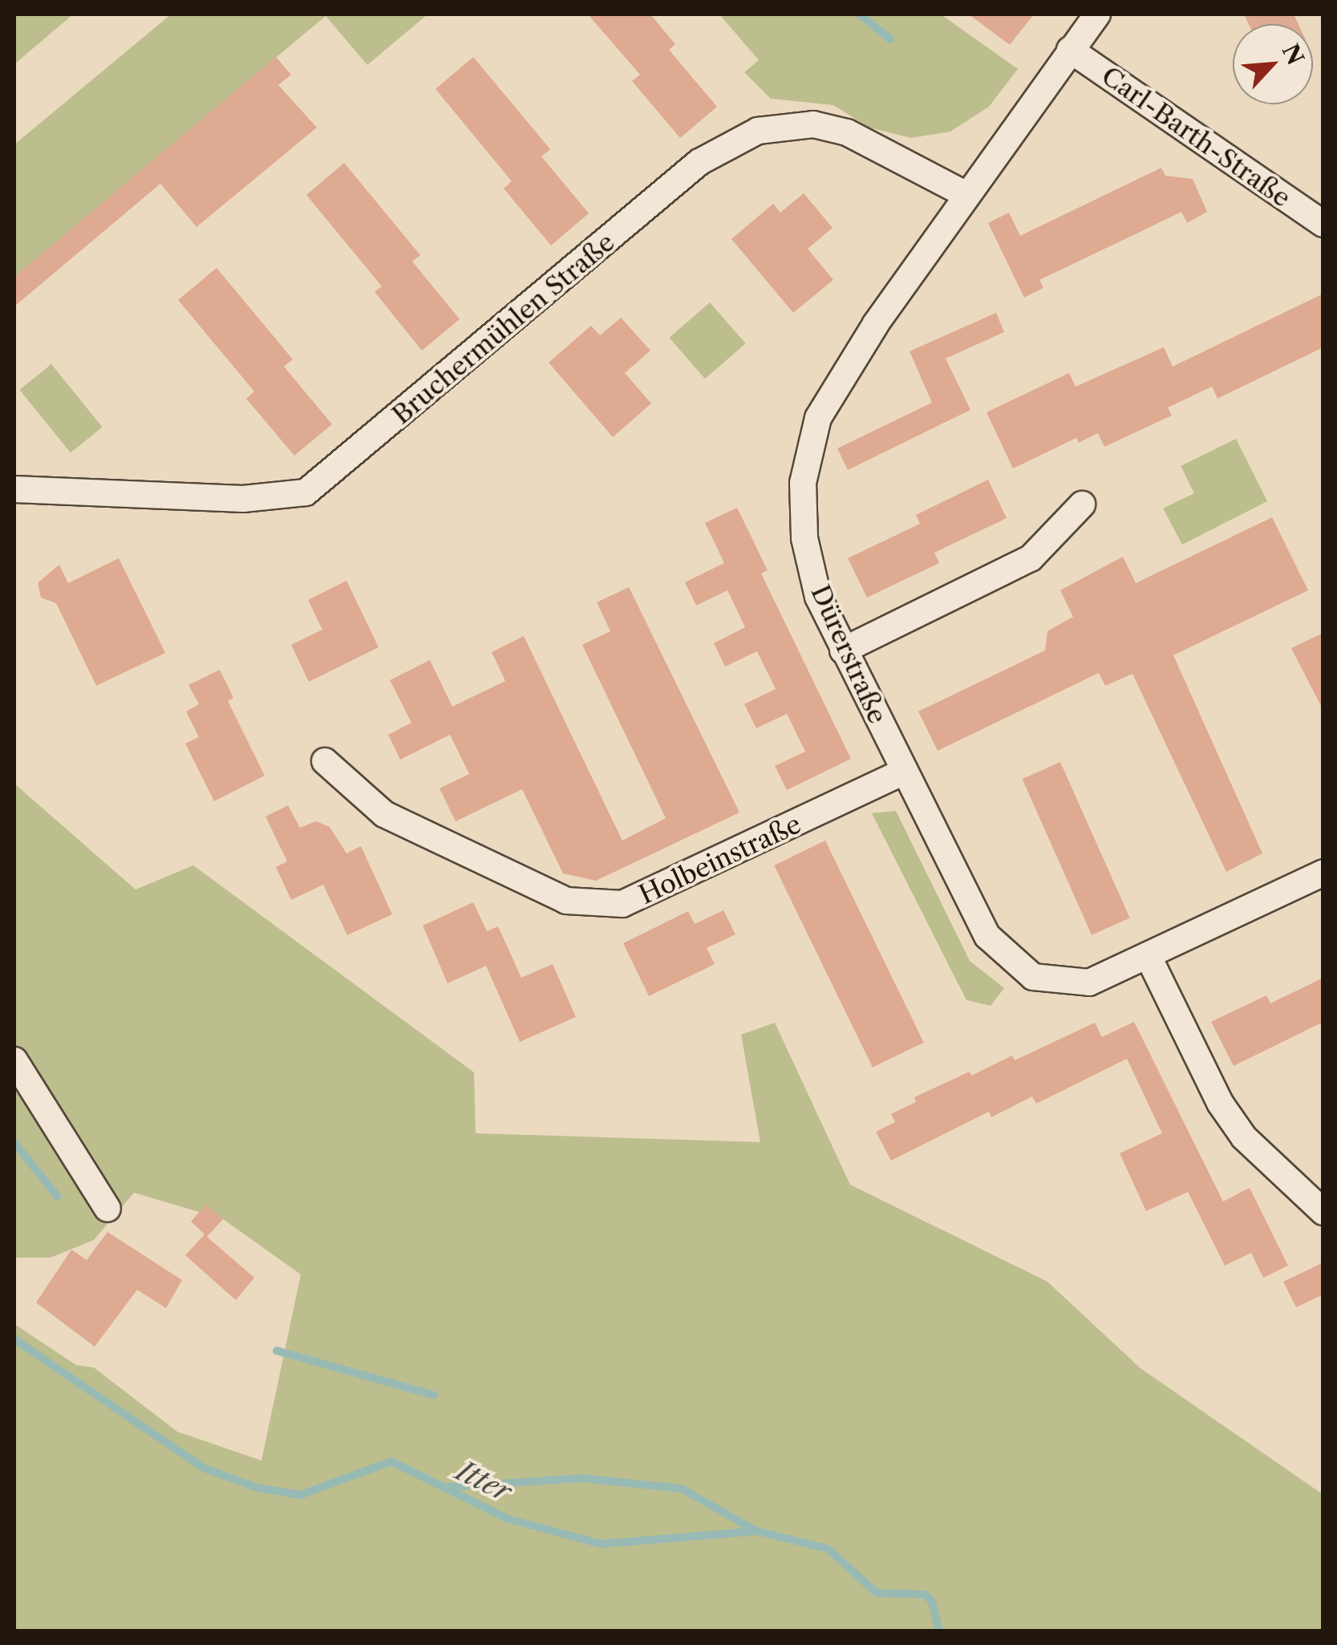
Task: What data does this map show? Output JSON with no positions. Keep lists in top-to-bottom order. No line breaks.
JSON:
{"streets":{"street":["Carl-Barth-Straße","Bruchermühlen Straße","Dürerstraße","Holbeinstraße"]},"crossings":[["Carl-Barth-Straße","Dürerstraße"],["Bruchermühlen Straße","Dürerstraße"],["Dürerstraße","Holbeinstraße"]],"water":["Itter"],"north":"top right"}
